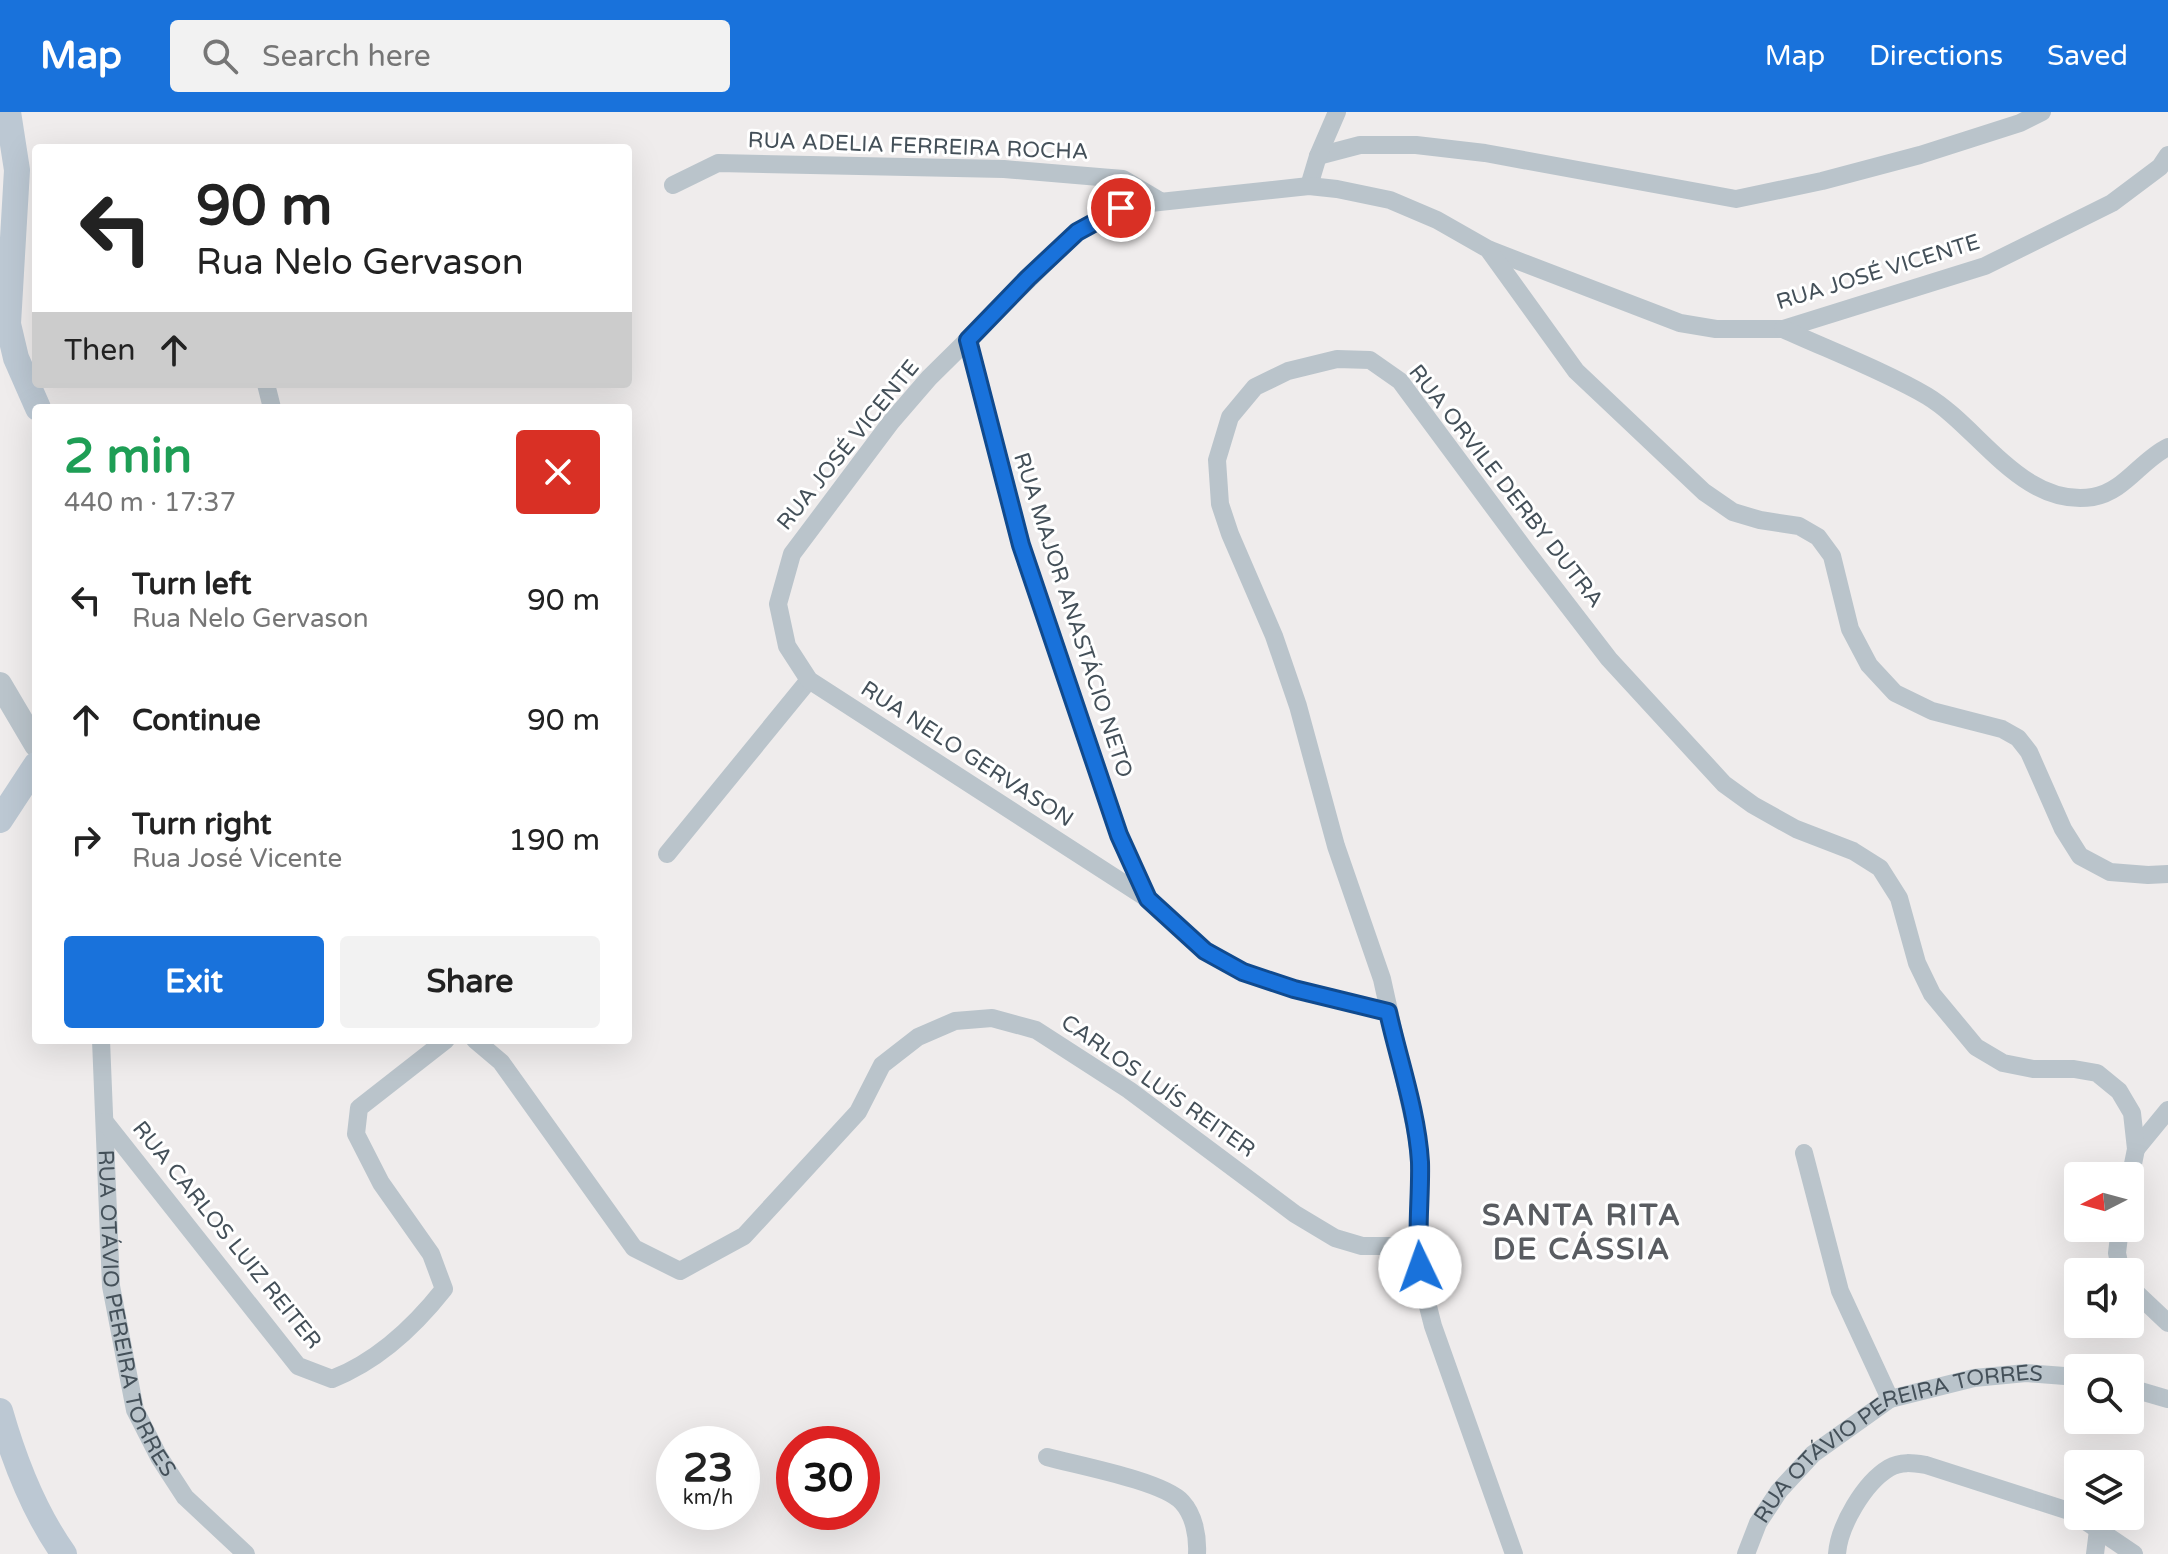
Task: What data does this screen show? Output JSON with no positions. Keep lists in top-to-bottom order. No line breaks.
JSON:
{"streets":{"street":["RUA ADELIA FERREIRA ROCHA","RUA JOSÉ VICENTE","RUA ORVILE DERBY DUTRA","RUA MAJOR ANASTÁCIO NETO","RUA NELO GERVASON","CARLOS LUÍS REITER","RUA CARLOS LUIZ REITER","RUA OTÁVIO PEREIRA TORRES"]},"crossings":[["RUA ADELIA FERREIRA ROCHA","RUA JOSÉ VICENTE"],["RUA JOSÉ VICENTE","RUA MAJOR ANASTÁCIO NETO"],["RUA JOSÉ VICENTE","RUA NELO GERVASON"],["RUA ORVILE DERBY DUTRA","RUA NELO GERVASON"],["RUA ORVILE DERBY DUTRA","CARLOS LUÍS REITER"],["RUA MAJOR ANASTÁCIO NETO","RUA NELO GERVASON"],["RUA CARLOS LUIZ REITER","RUA OTÁVIO PEREIRA TORRES"]],"districts":["SANTA RITA DE CÁSSIA"],"north":"left","page":{"header":"Map","search":"Search here","nav":["Map","Directions","Saved"],"turn":["90 m","Rua Nelo Gervason"],"then":"Then","heading":["2 min","440 m · 17:37"],"list":[{"name":"Turn left","note":"Rua Nelo Gervason","value":"90 m"},{"name":"Continue","value":"90 m"},{"name":"Turn right","note":"Rua José Vicente","value":"190 m"}],"buttons":["Exit","Share"],"speed":"23 km/h","limit":"30"}}
